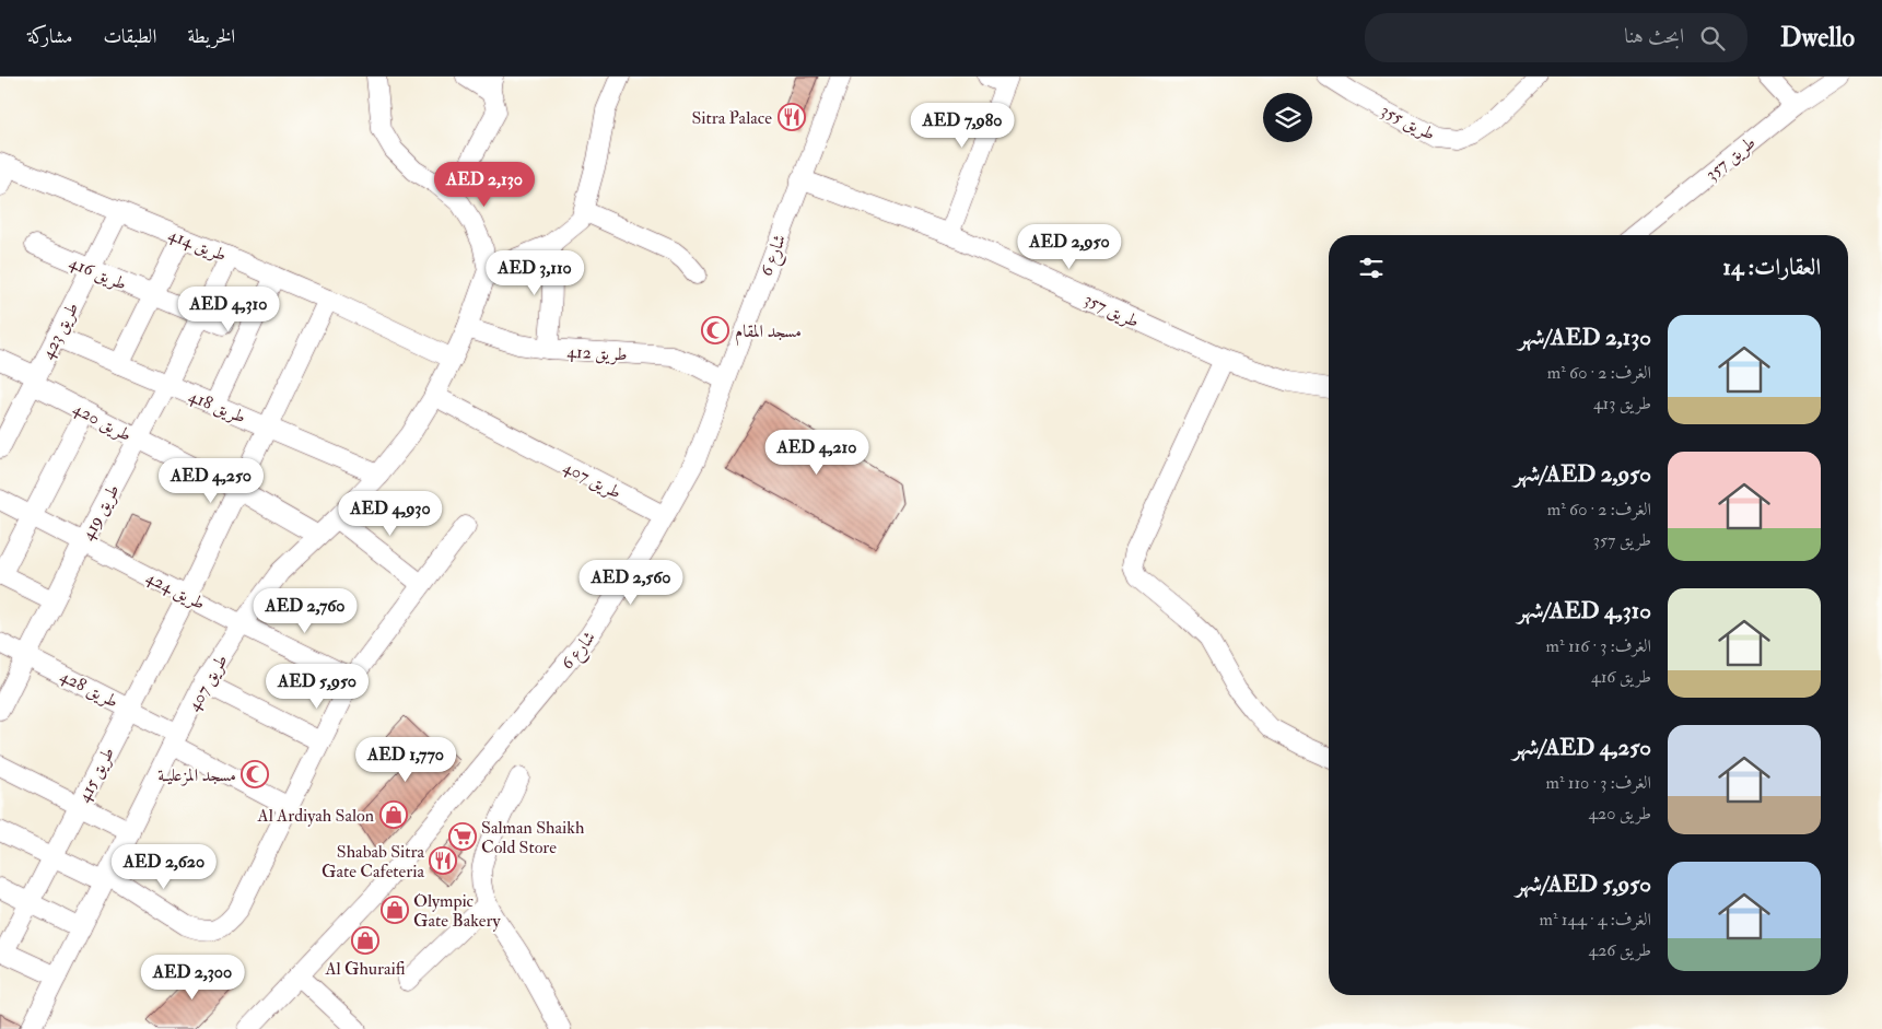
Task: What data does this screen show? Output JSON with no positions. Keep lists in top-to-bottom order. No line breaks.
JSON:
{"streets":{"street":["طريق 355","طريق 357","طريق 414","شارع 6","طريق 416","طريق 423","طريق 412","طريق 418","طريق 420","طريق 407","طريق 419","طريق 424","طريق 428","طريق 415"]},"crossings":[["طريق 357","شارع 6"],["طريق 414","طريق 423"],["طريق 414","طريق 407"],["طريق 414","طريق 419"],["طريق 414","طريق 415"],["شارع 6","طريق 412"],["شارع 6","طريق 407"],["طريق 416","طريق 423"],["طريق 416","طريق 419"],["طريق 423","طريق 418"],["طريق 423","طريق 420"],["طريق 412","طريق 407"],["طريق 418","طريق 407"],["طريق 418","طريق 419"],["طريق 418","طريق 415"],["طريق 420","طريق 407"],["طريق 420","طريق 419"],["طريق 420","طريق 415"],["طريق 407","طريق 424"],["طريق 407","طريق 428"],["طريق 419","طريق 424"],["طريق 419","طريق 428"],["طريق 424","طريق 415"],["طريق 428","طريق 415"]],"places":{"restaurant":["Sitra Palace","Shabab Sitra Gate Cafeteria"],"mosque":["مسجد المقام","مسجد المزعليـة"],"shop":["Al Ardiyah Salon","Olympic Gate Bakery","Al Ghuraifi"],"supermarket":["Salman Shaikh Cold Store"]},"page":{"header":"Dwello","search":"ابحث هنا","nav":["الخريطة","الطبقات","مشاركة"],"price":["AED 7,980","AED 2,130","AED 2,950","AED 3,110","AED 4,310","AED 4,210","AED 4,250","AED 4,930","AED 2,560","AED 2,760","AED 5,950","AED 1,770","AED 2,620","AED 2,300"],"heading":"العقارات: 14","list":[{"name":"AED 2,130/شهر","note":"الغرف: 2 · 60 m² · طريق 413"},{"name":"AED 2,950/شهر","note":"الغرف: 2 · 60 m² · طريق 357"},{"name":"AED 4,310/شهر","note":"الغرف: 3 · 116 m² · طريق 416"},{"name":"AED 4,250/شهر","note":"الغرف: 3 · 110 m² · طريق 420"},{"name":"AED 5,950/شهر","note":"الغرف: 4 · 144 m² · طريق 426"}]}}
